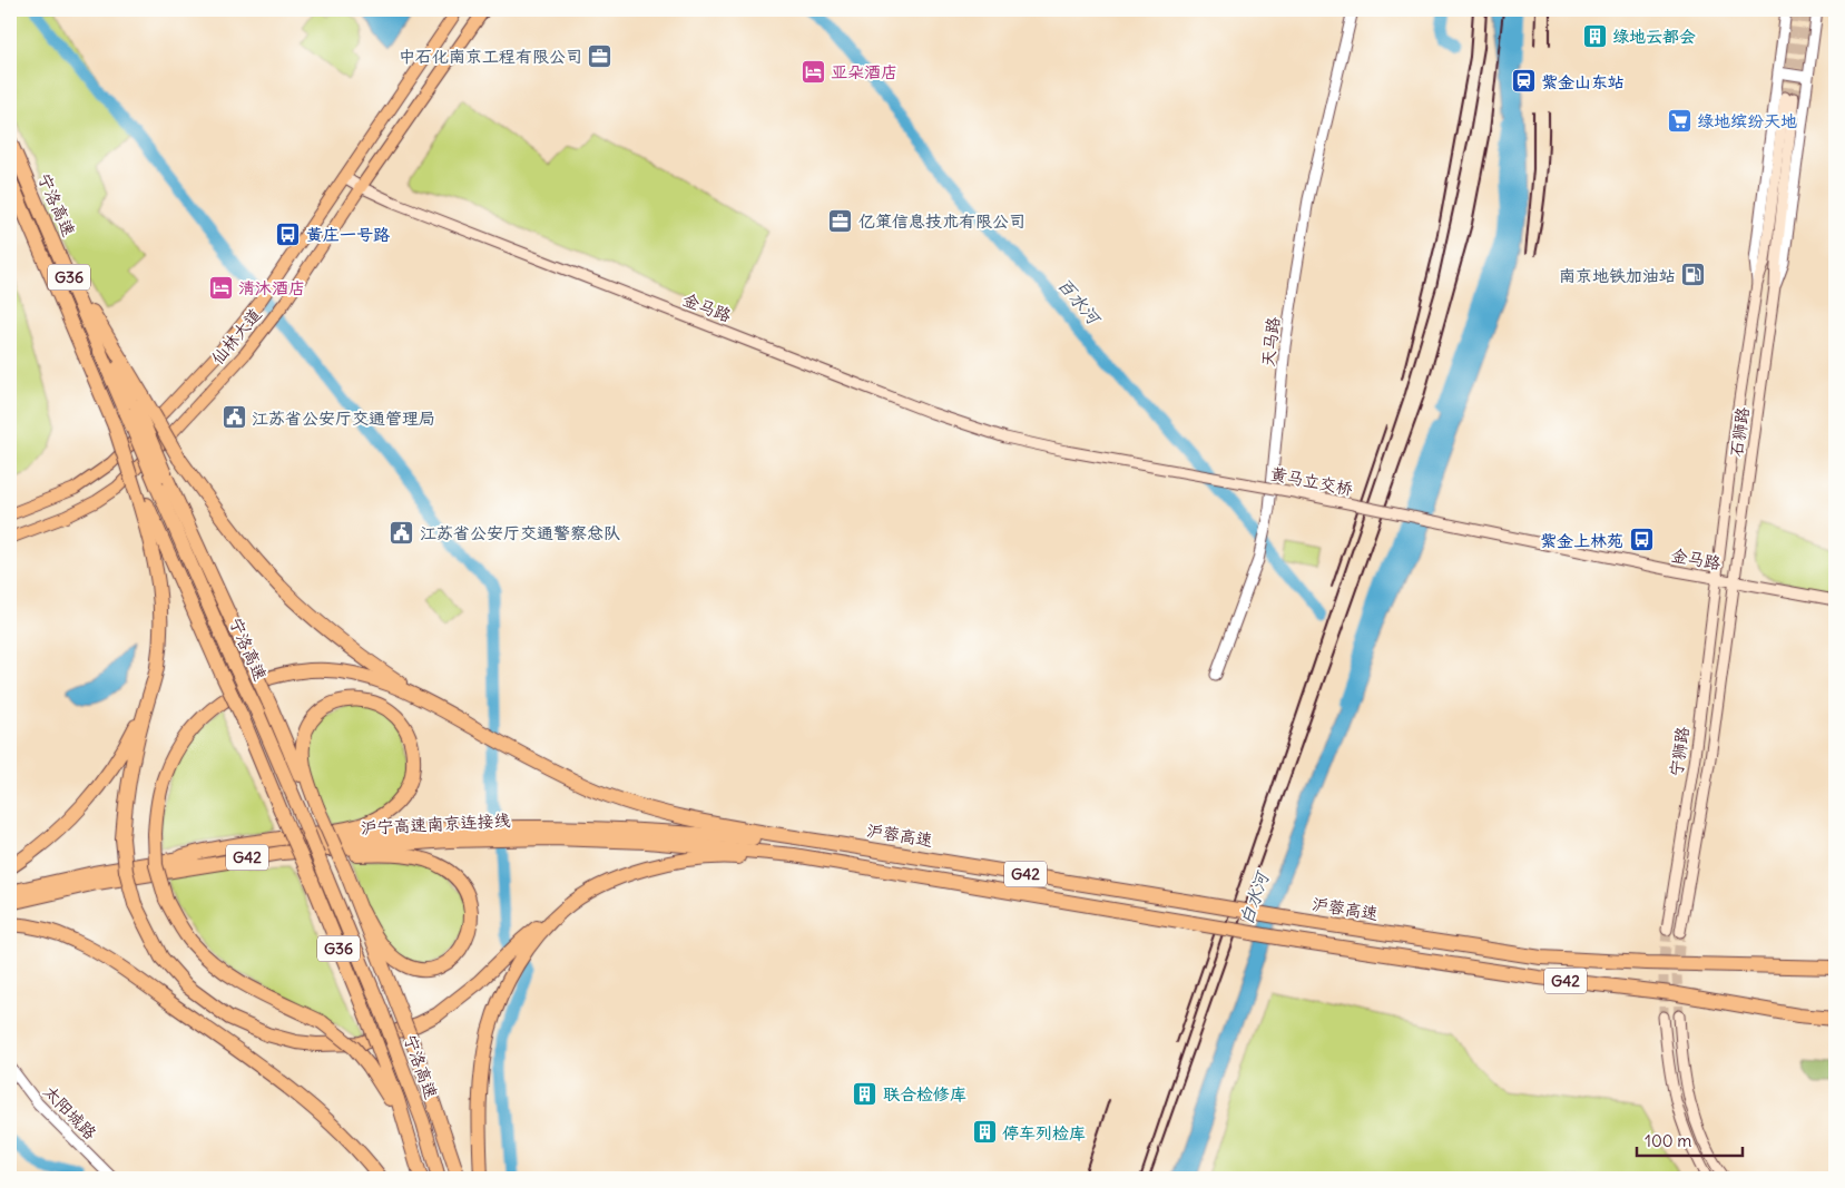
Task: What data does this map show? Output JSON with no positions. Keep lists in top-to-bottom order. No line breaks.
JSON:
{"streets":{"highway":["宁洛高速","G36","沪宁高速南京连接线","沪蓉高速","G42"],"main road":["金马路","仙林大道","石狮路","黄马立交桥","宁狮路"],"street":["天马路","太阳城路"]},"crossings":[["宁洛高速","G42"],["金马路","仙林大道"],["金马路","石狮路"],["金马路","黄马立交桥"],["金马路","宁狮路"],["石狮路","宁狮路"],["沪宁高速南京连接线","沪蓉高速"],["沪宁高速南京连接线","G42"],["沪蓉高速","G42"]],"water":["百水河","白水河"],"places":{"building":["绿地云都会","联合检修库","停车列检库"],"office":["中石化南京工程有限公司","亿策信息技术有限公司"],"hotel":["亚朵酒店","清沐酒店"],"station":["紫金山东站"],"supermarket":["绿地缤纷天地"],"bus stop":["黄庄一号路","紫金上林苑"],"fuel station":["南京地铁加油站"],"public building":["江苏省公安厅交通管理局","江苏省公安厅交通警察总队"]},"scale_bar":"100 m"}
